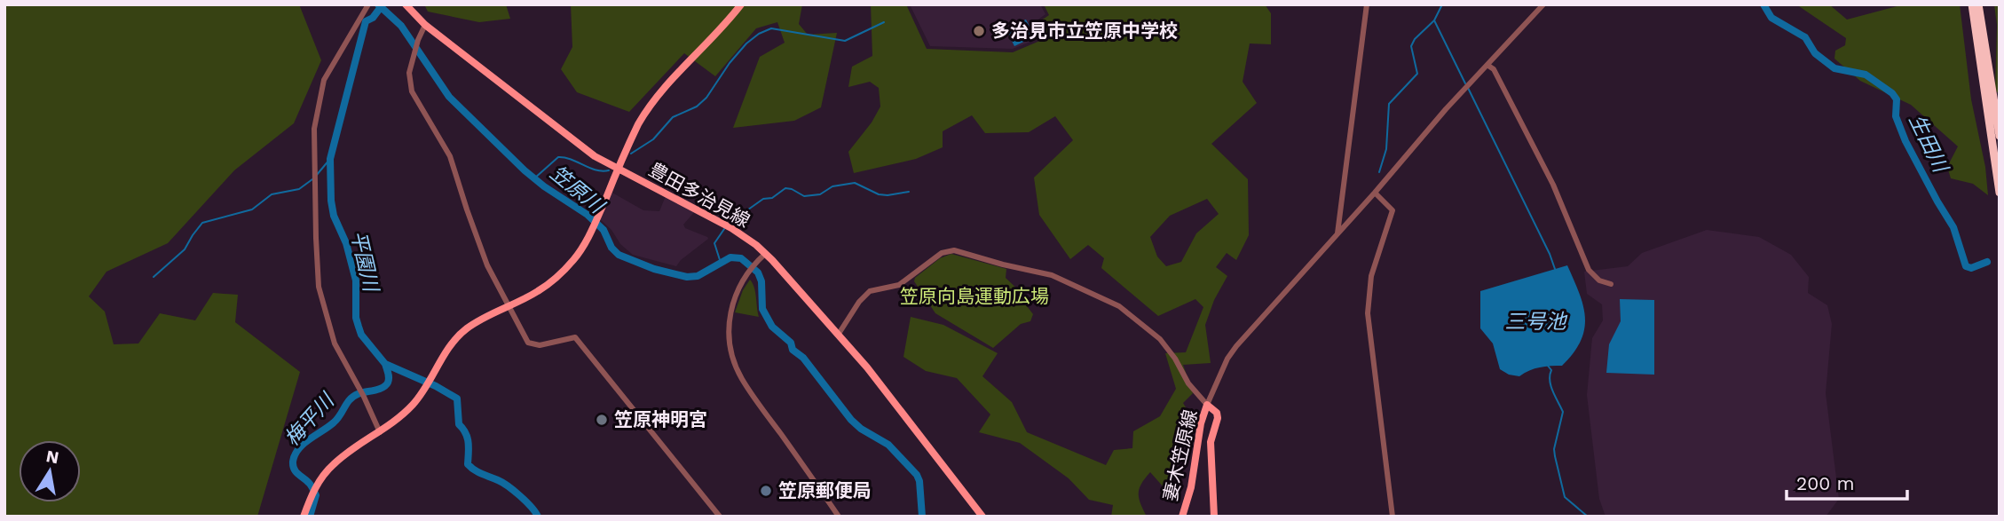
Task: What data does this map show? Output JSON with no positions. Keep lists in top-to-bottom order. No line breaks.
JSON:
{"streets":{"main road":["豊田多治見線","妻木笠原線"]},"water":["生田川","笠原川","平園川","三号池","梅平川"],"parks":["笠原向島運動広場"],"places":["多治見市立笠原中学校","笠原神明宮","笠原郵便局"],"scale_bar":"200 m","north":"top"}
